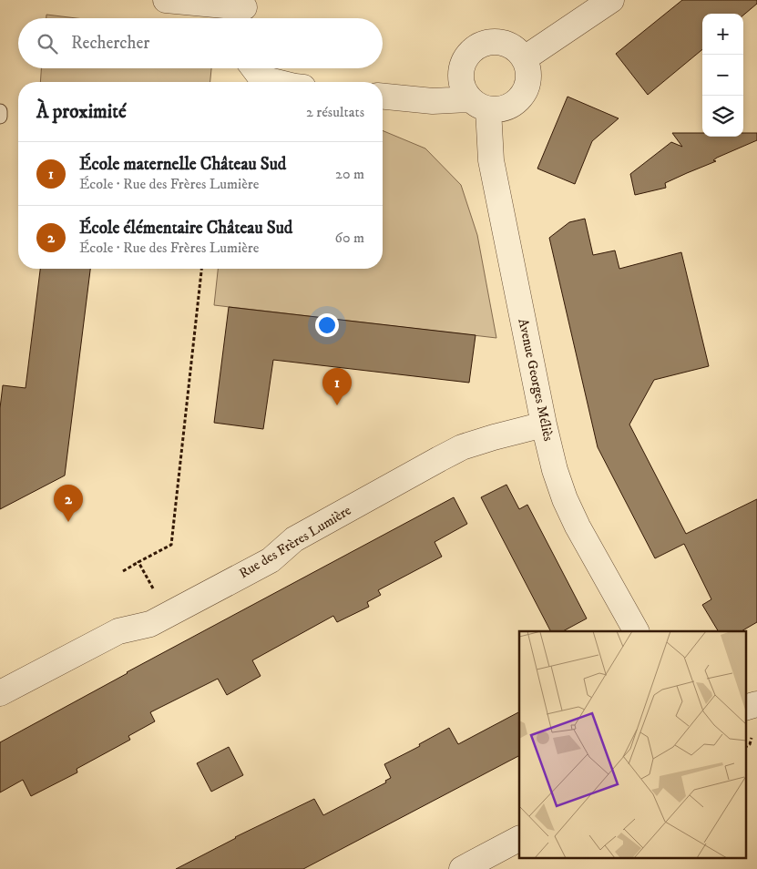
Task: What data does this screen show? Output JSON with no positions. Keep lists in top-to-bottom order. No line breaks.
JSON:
{"streets":{"street":["Avenue Georges Méliès","Rue des Frères Lumière"]},"crossings":[["Avenue Georges Méliès","Rue des Frères Lumière"]],"page":{"map_buttons":["+","−"],"search":"Rechercher","heading":["À proximité","2 résultats"],"list":[{"mark":"1","name":"École maternelle Château Sud","note":"École · Rue des Frères Lumière","value":"20 m"},{"mark":"2","name":"École élémentaire Château Sud","note":"École · Rue des Frères Lumière","value":"60 m"}],"pins":["1","2"]}}
